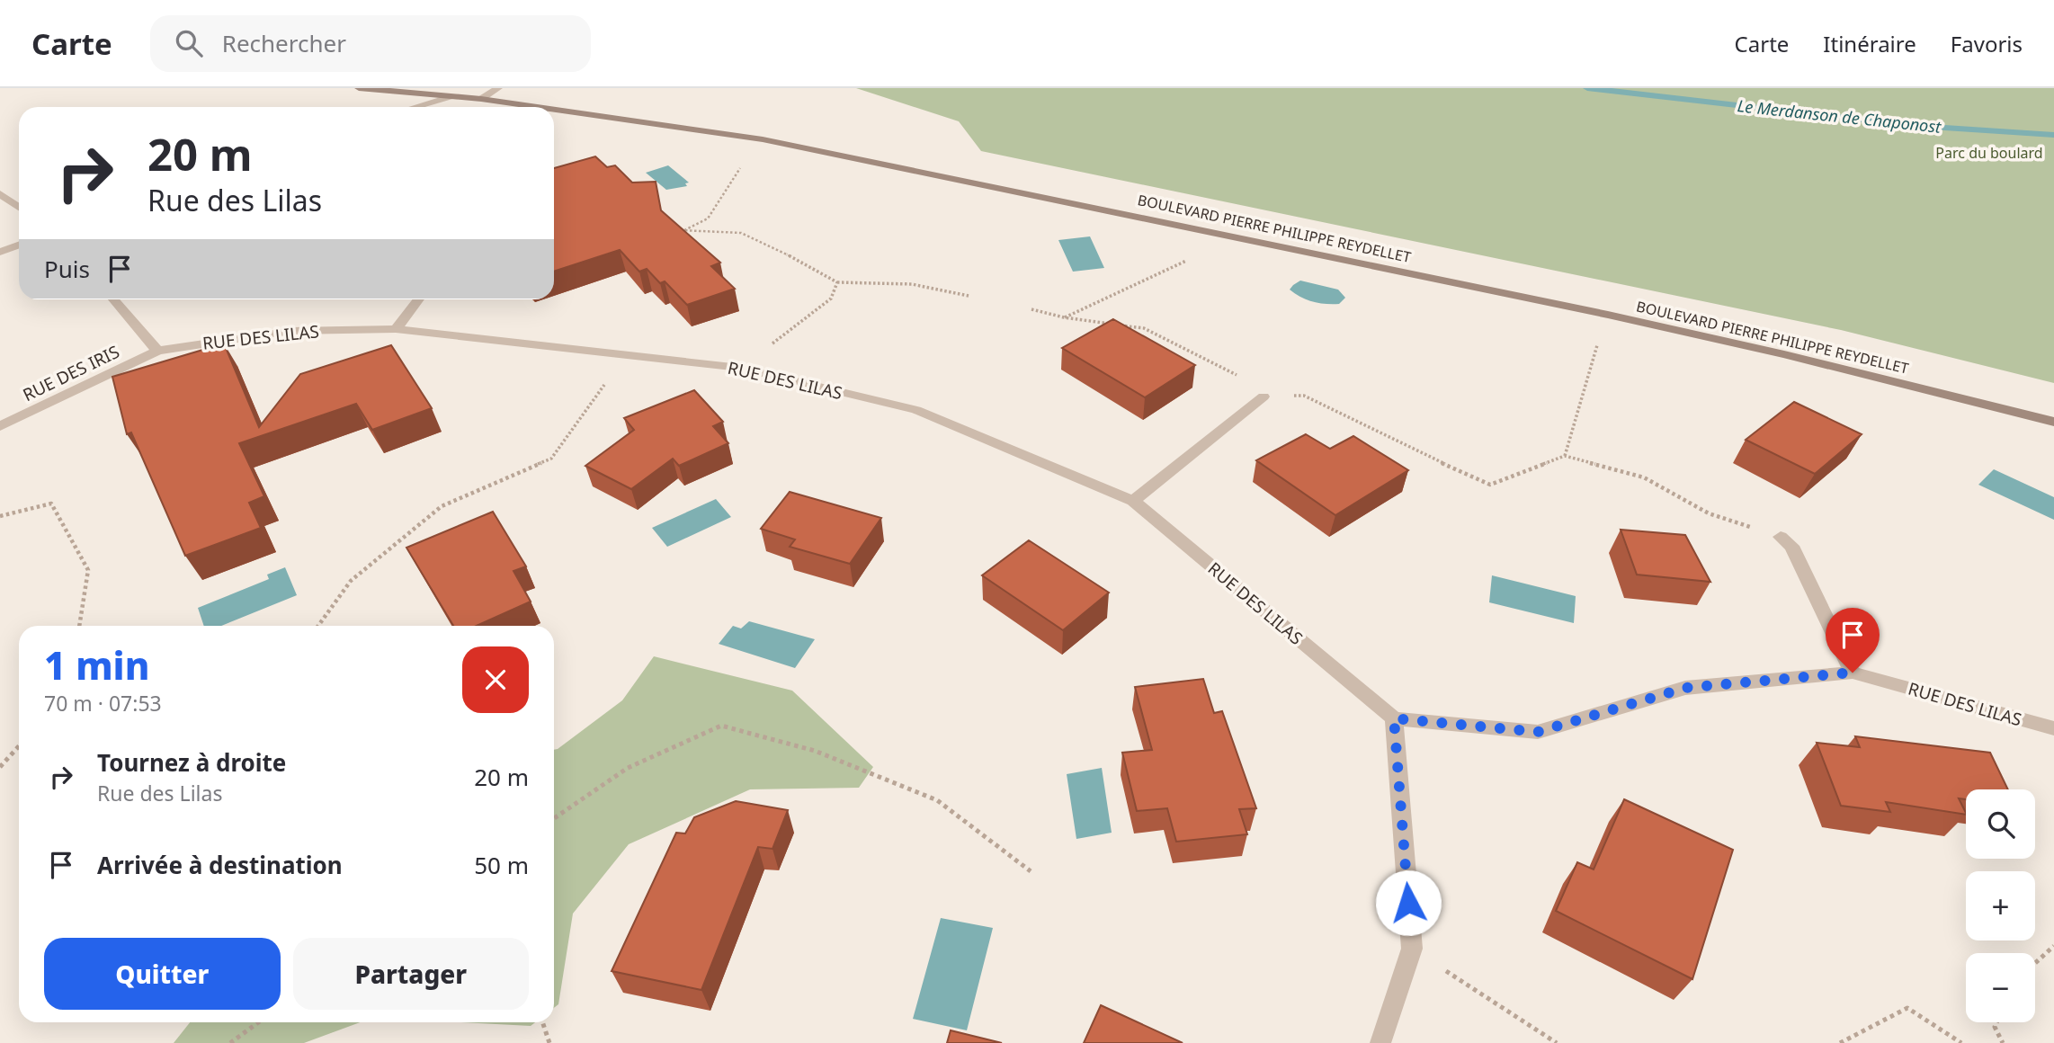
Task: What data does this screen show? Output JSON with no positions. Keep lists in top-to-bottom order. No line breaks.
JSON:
{"streets":{"main road":["BOULEVARD PIERRE PHILIPPE REYDELLET"],"street":["RUE DES LILAS","RUE DES IRIS"]},"crossings":[["RUE DES LILAS","RUE DES IRIS"]],"water":["Le Merdanson de Chaponost"],"parks":["Parc du boulard"],"page":{"header":"Carte","search":"Rechercher","nav":["Carte","Itinéraire","Favoris"],"turn":["20 m","Rue des Lilas"],"then":"Puis","heading":["1 min","70 m · 07:53"],"list":[{"name":"Tournez à droite","note":"Rue des Lilas","value":"20 m"},{"name":"Arrivée à destination","value":"50 m"}],"map_buttons":["+","−"],"buttons":["Quitter","Partager"]}}
